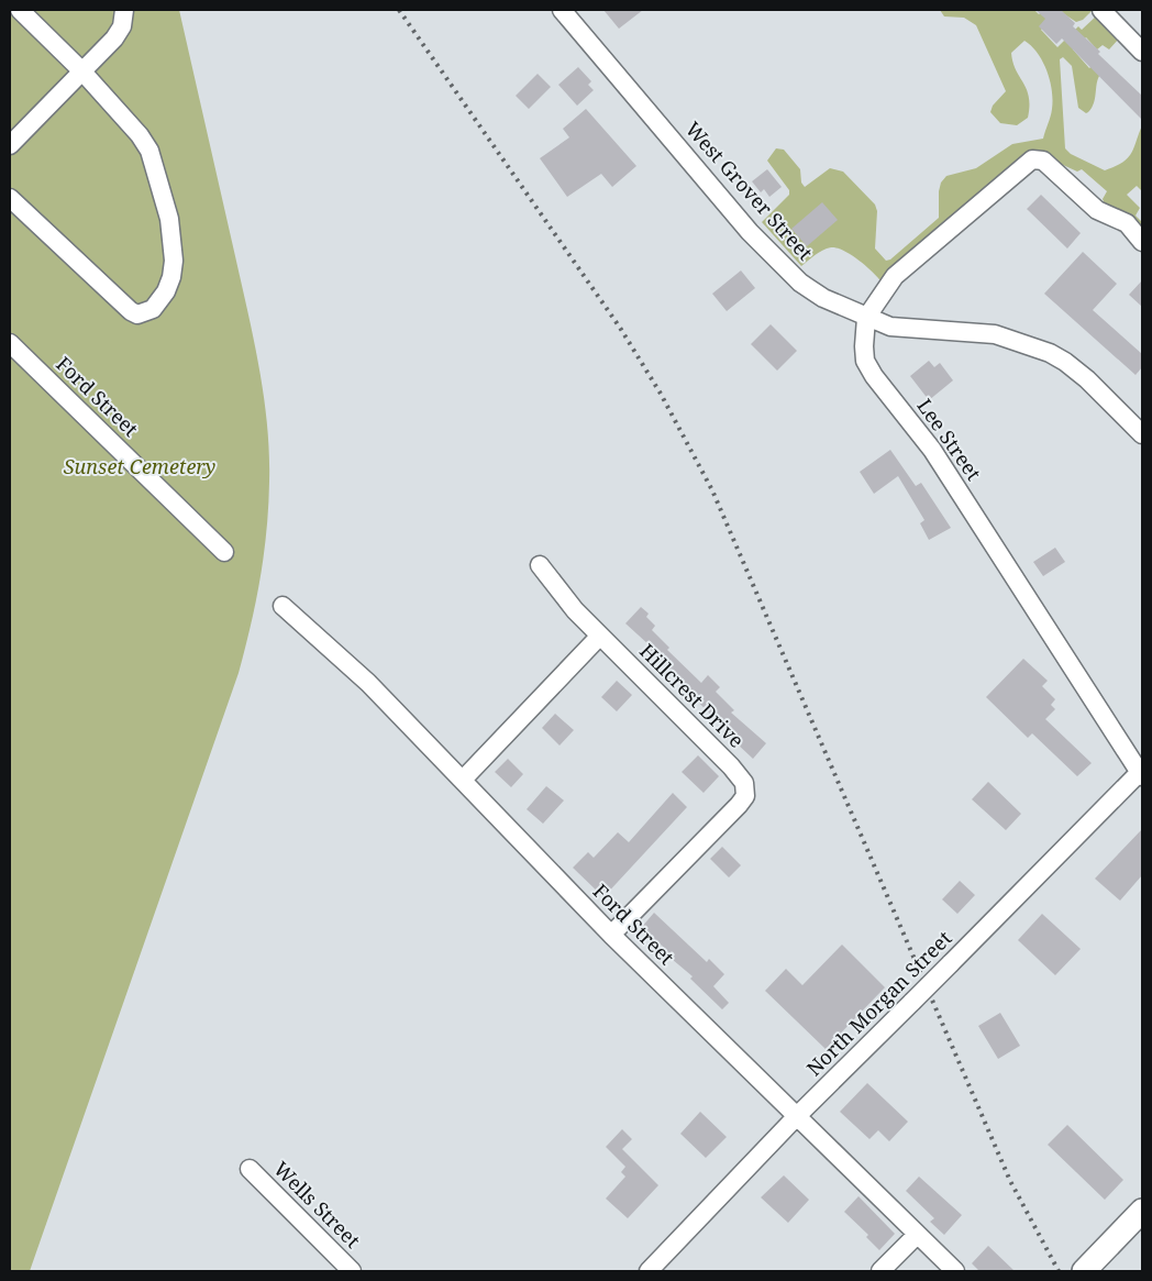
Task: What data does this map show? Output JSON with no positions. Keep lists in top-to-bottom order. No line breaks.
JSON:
{"streets":{"street":["West Grover Street","Ford Street","Lee Street","Hillcrest Drive","North Morgan Street","Wells Street"]},"crossings":[["West Grover Street","Lee Street"],["Ford Street","Hillcrest Drive"],["Ford Street","North Morgan Street"],["Lee Street","North Morgan Street"]],"parks":["Sunset Cemetery"]}
